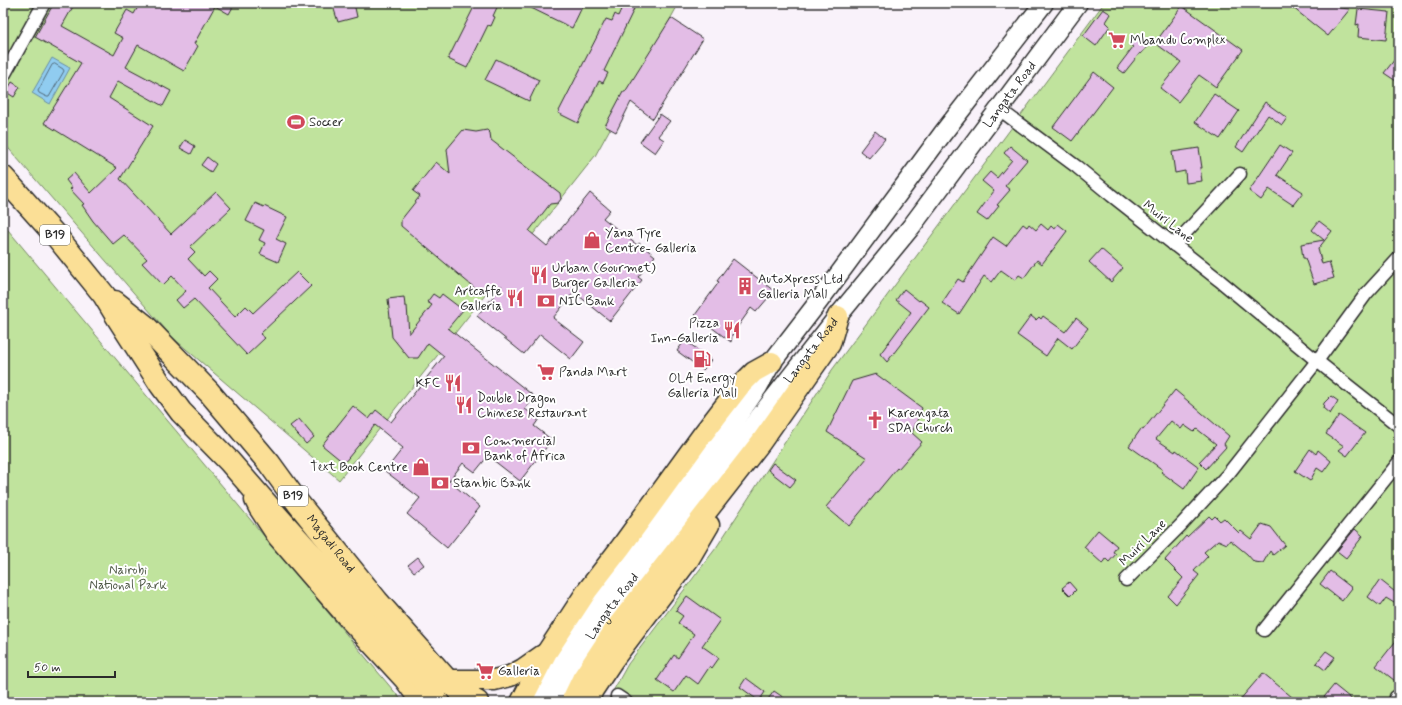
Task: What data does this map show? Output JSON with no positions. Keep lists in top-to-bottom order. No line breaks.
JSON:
{"streets":{"highway":["B19","Magadi Road"],"main road":["Langata Road"],"street":["Muiri Lane"]},"crossings":[["Langata Road","Muiri Lane"]],"parks":["Nairobi National Park"],"places":{"supermarket":["Mbandu Complex","Panda Mart","Galleria"],"sports":["Soccer"],"shop":["Yana Tyre Centre- Galleria","Text Book Centre"],"restaurant":["Urban (Gourmet) Burger Galleria","Artcaffe Galleria","Pizza Inn-Galleria","KFC","Double Dragon Chinese Restaurant"],"building":["AutoXpress Ltd Galleria Mall"],"bank":["NIC Bank","Commercial Bank of Africa","Stanbic Bank"],"fuel station":["OLA Energy Galleria Mall"],"church":["Karengata SDA Church"]},"scale_bar":"50 m"}
